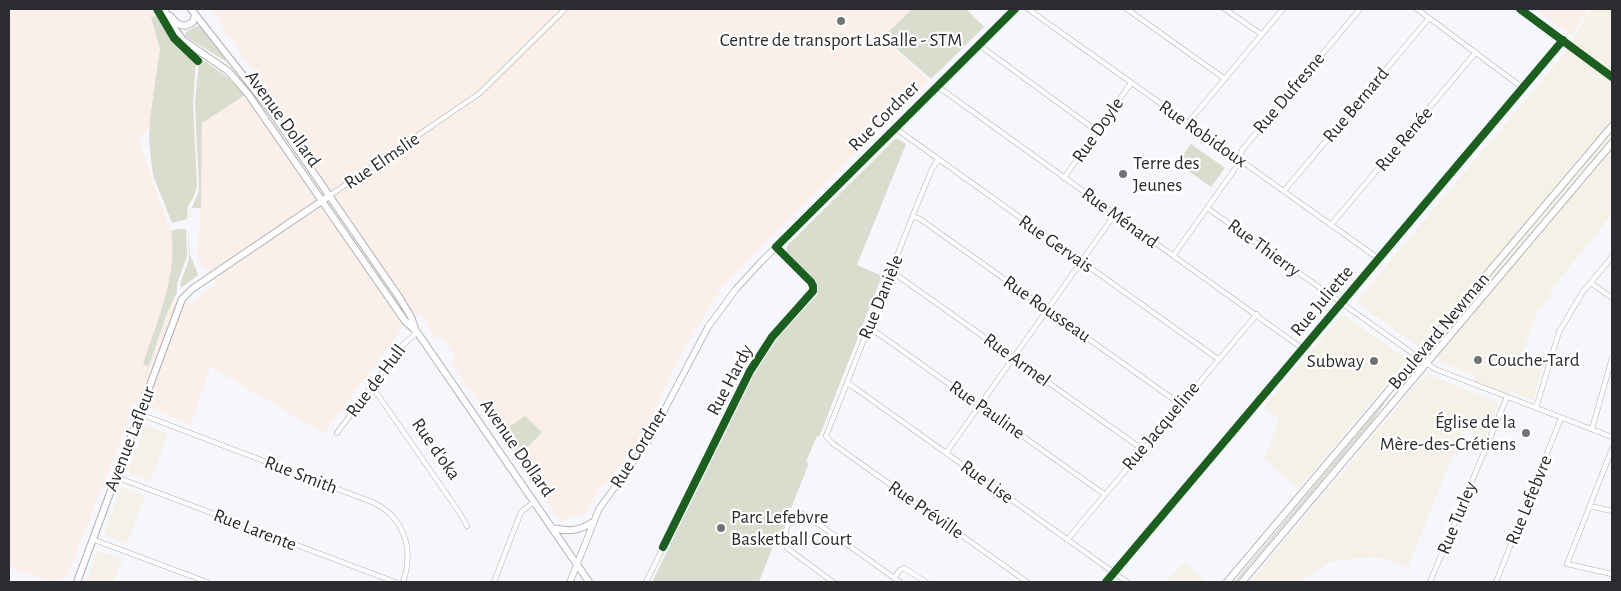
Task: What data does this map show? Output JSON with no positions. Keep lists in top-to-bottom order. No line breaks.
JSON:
{"streets":{"main road":["Avenue Dollard","Rue Elmslie","Boulevard Newman","Avenue Lafleur"],"street":["Rue Dufresne","Rue Bernard","Rue Cordner","Rue Doyle","Rue Robidoux","Rue Renée","Rue Ménard","Rue Gervais","Rue Thierry","Rue Danièle","Rue Juliette","Rue Rousseau","Rue Armel","Rue Hardy","Rue de Hull","Rue Pauline","Rue Jacqueline","Rue d'oka","Rue Smith","Rue Lise","Rue Lefebvre","Rue Préville","Rue Turley","Rue Larente"]},"crossings":[["Rue Dufresne","Rue Robidoux"],["Rue Dufresne","Rue Ménard"],["Rue Dufresne","Rue Thierry"],["Rue Bernard","Rue Robidoux"],["Rue Cordner","Avenue Dollard"],["Rue Cordner","Rue Ménard"],["Rue Cordner","Rue Gervais"],["Rue Cordner","Rue Hardy"],["Avenue Dollard","Rue Elmslie"],["Avenue Dollard","Rue de Hull"],["Rue Doyle","Rue Robidoux"],["Rue Doyle","Rue Ménard"],["Rue Robidoux","Rue Renée"],["Rue Robidoux","Rue Juliette"],["Rue Elmslie","Avenue Lafleur"],["Rue Ménard","Rue Juliette"],["Rue Ménard","Rue Jacqueline"],["Rue Gervais","Rue Danièle"],["Rue Gervais","Rue Jacqueline"],["Rue Thierry","Rue Juliette"],["Rue Thierry","Boulevard Newman"],["Rue Thierry","Rue Lefebvre"],["Rue Thierry","Rue Turley"],["Rue Danièle","Rue Rousseau"],["Rue Danièle","Rue Armel"],["Rue Danièle","Rue Pauline"],["Rue Danièle","Rue Lise"],["Rue Danièle","Rue Préville"],["Rue Juliette","Rue Lise"],["Rue Rousseau","Rue Jacqueline"],["Rue Armel","Rue Jacqueline"],["Rue de Hull","Rue d'oka"],["Rue Pauline","Rue Jacqueline"],["Rue Jacqueline","Rue Lise"],["Avenue Lafleur","Rue Smith"],["Avenue Lafleur","Rue Larente"]],"places":["Centre de transport LaSalle - STM","Terre des Jeunes","Couche-Tard","Subway","Église de la Mère-des-Crétiens","Parc Lefebvre Basketball Court"]}
